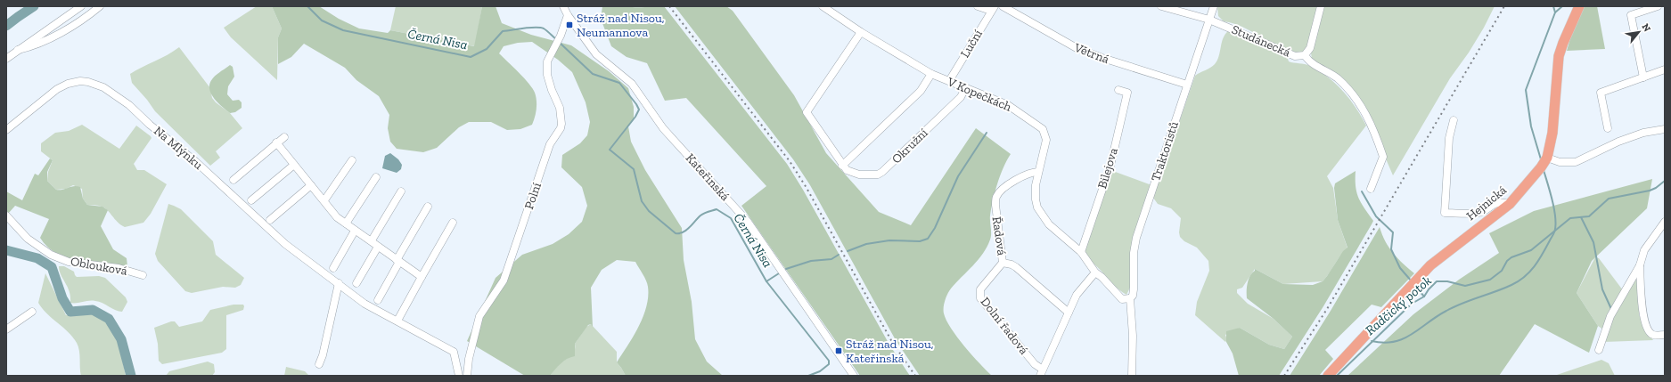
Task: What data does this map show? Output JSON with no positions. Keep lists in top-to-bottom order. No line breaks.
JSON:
{"streets":{"main road":["Hejnická"],"street":["Studánecká","Luční","Větrná","V Kopečkách","Okružní","Na Mlýnku","Traktoristů","Bilejova","Kateřinská","Polní","Řadová","Oblouková","Dolní řadová"]},"crossings":[["Studánecká","Traktoristů"],["Luční","V Kopečkách"],["Větrná","Traktoristů"],["V Kopečkách","Okružní"],["V Kopečkách","Traktoristů"],["V Kopečkách","Bilejova"],["V Kopečkách","Řadová"],["Kateřinská","Polní"],["Řadová","Dolní řadová"]],"water":["Černá Nisa","Radčický potok"],"places":{"transit":["Stráž nad Nisou, Neumannova","Stráž nad Nisou, Kateřinská"]},"north":"top right"}
